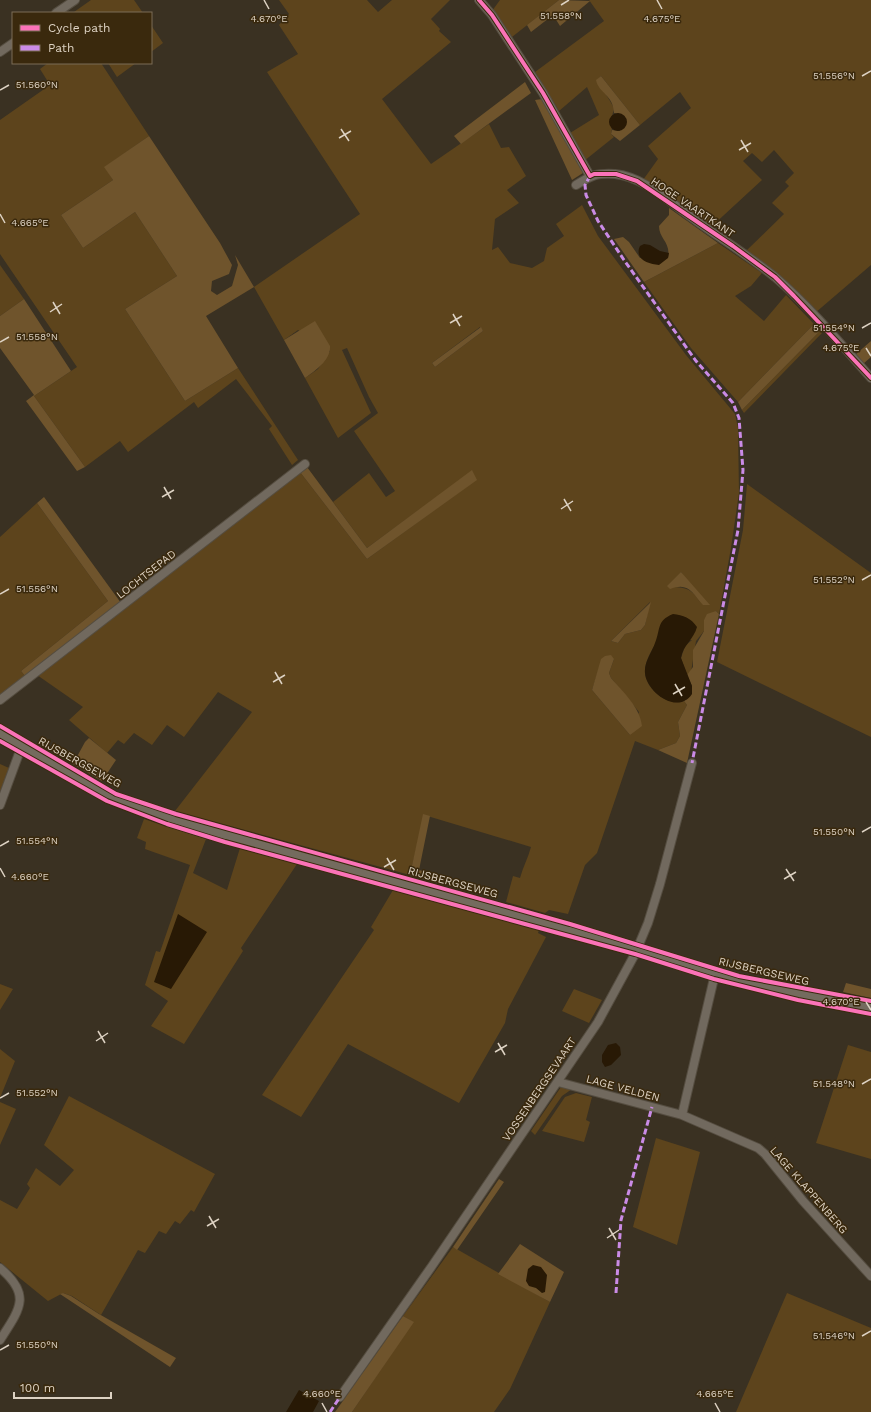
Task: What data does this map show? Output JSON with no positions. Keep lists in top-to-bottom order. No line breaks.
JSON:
{"streets":{"main road":["RIJSBERGSEWEG"],"street":["HOGE VAARTKANT","LOCHTSEPAD","LAGE VELDEN","VOSSENBERGSEVAART","LAGE KLAPPENBERG"]},"crossings":[["RIJSBERGSEWEG","VOSSENBERGSEVAART"],["LAGE VELDEN","VOSSENBERGSEVAART"],["LAGE VELDEN","LAGE KLAPPENBERG"]],"legend":["Cycle path","Path"],"scale_bar":"100 m","coordinates":["51.558°N","4.670°E","4.675°E","51.556°N","51.560°N","4.665°E","51.554°N","51.552°N","51.550°N","4.660°E","51.548°N","51.546°N"]}
